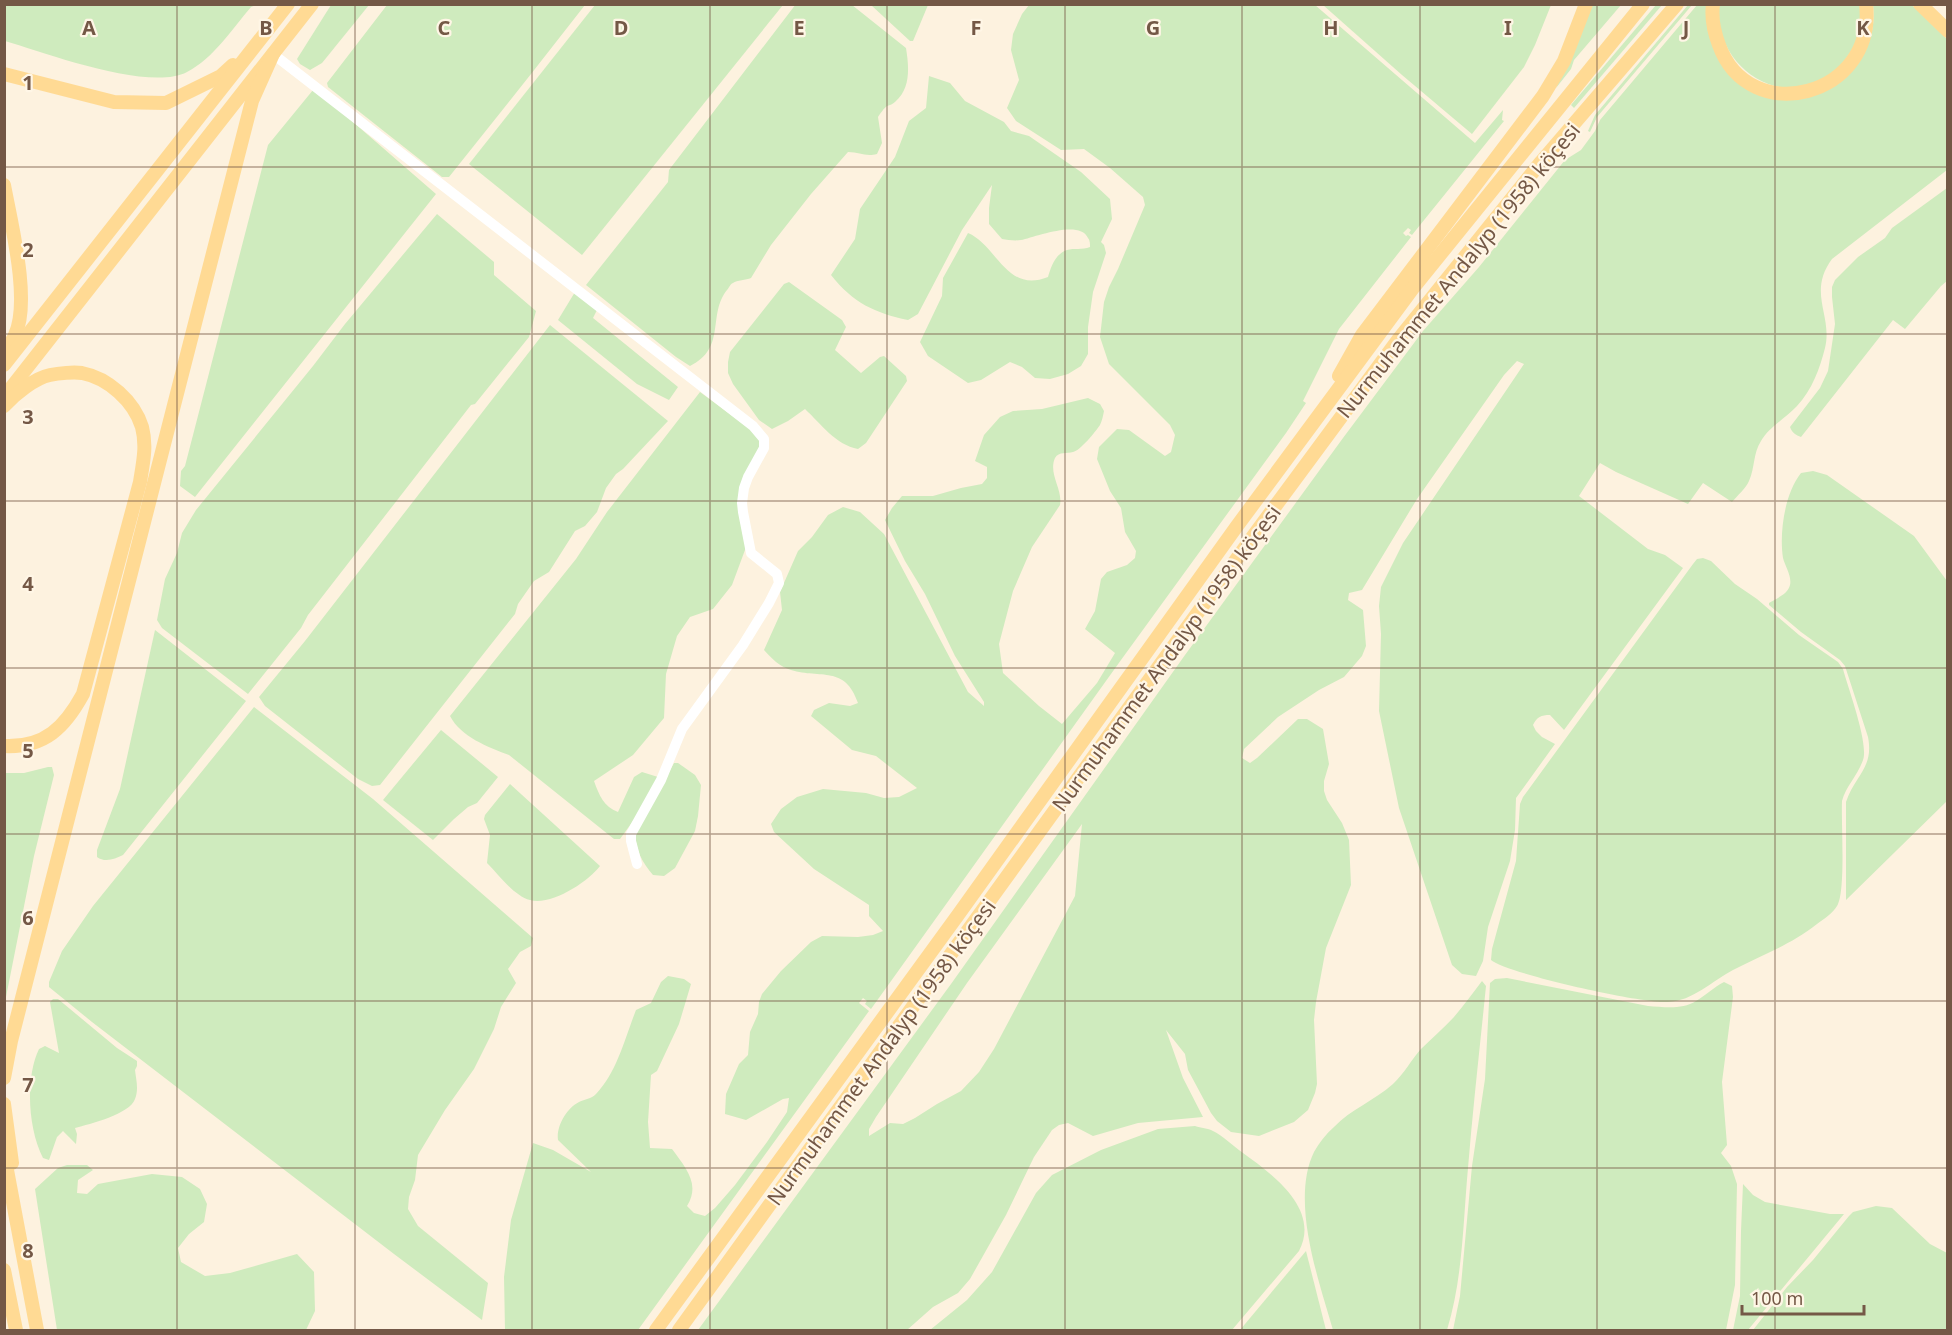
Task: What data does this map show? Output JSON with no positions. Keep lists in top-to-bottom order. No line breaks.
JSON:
{"streets":{"main road":["Nurmuhammet Andalyp (1958) köçesi"]},"scale_bar":"100 m","grid":{"columns":["A","B","C","D","E","F","G","H","I","J","K"],"rows":["1","2","3","4","5","6","7","8"]}}
